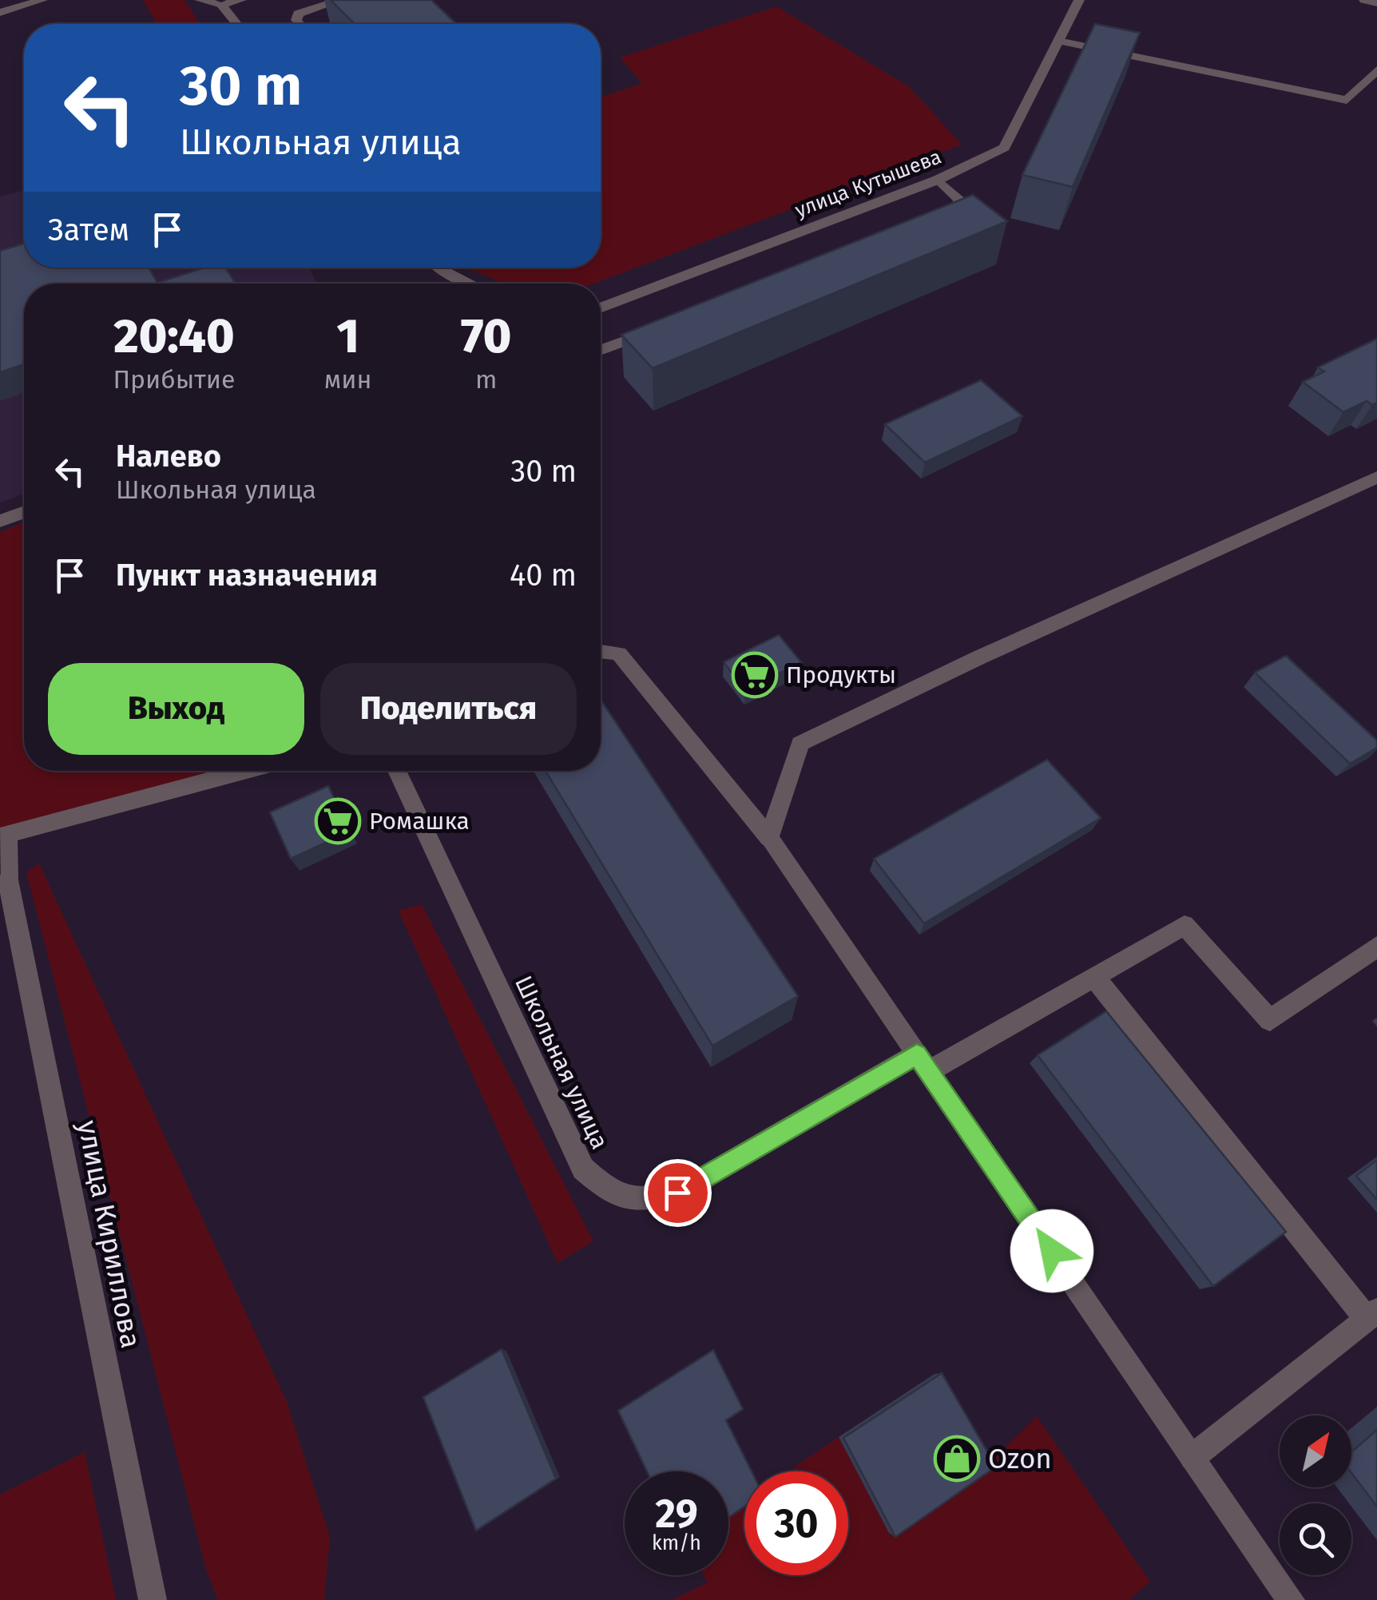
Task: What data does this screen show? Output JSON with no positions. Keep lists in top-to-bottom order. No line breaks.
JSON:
{"streets":{"street":["улица Кутышева","Школьная улица","улица Кириллова"]},"places":{"supermarket":["Продукты","Ромашка"],"shop":["Ozon"]},"north":"top right","page":{"turn":["30 m","Школьная улица"],"then":"Затем","eta":["20:40","Прибытие","1","мин","70","m"],"list":[{"name":"Налево","note":"Школьная улица","value":"30 m"},{"name":"Пункт назначения","value":"40 m"}],"buttons":["Выход","Поделиться"],"speed":"29 km/h","limit":"30"}}
